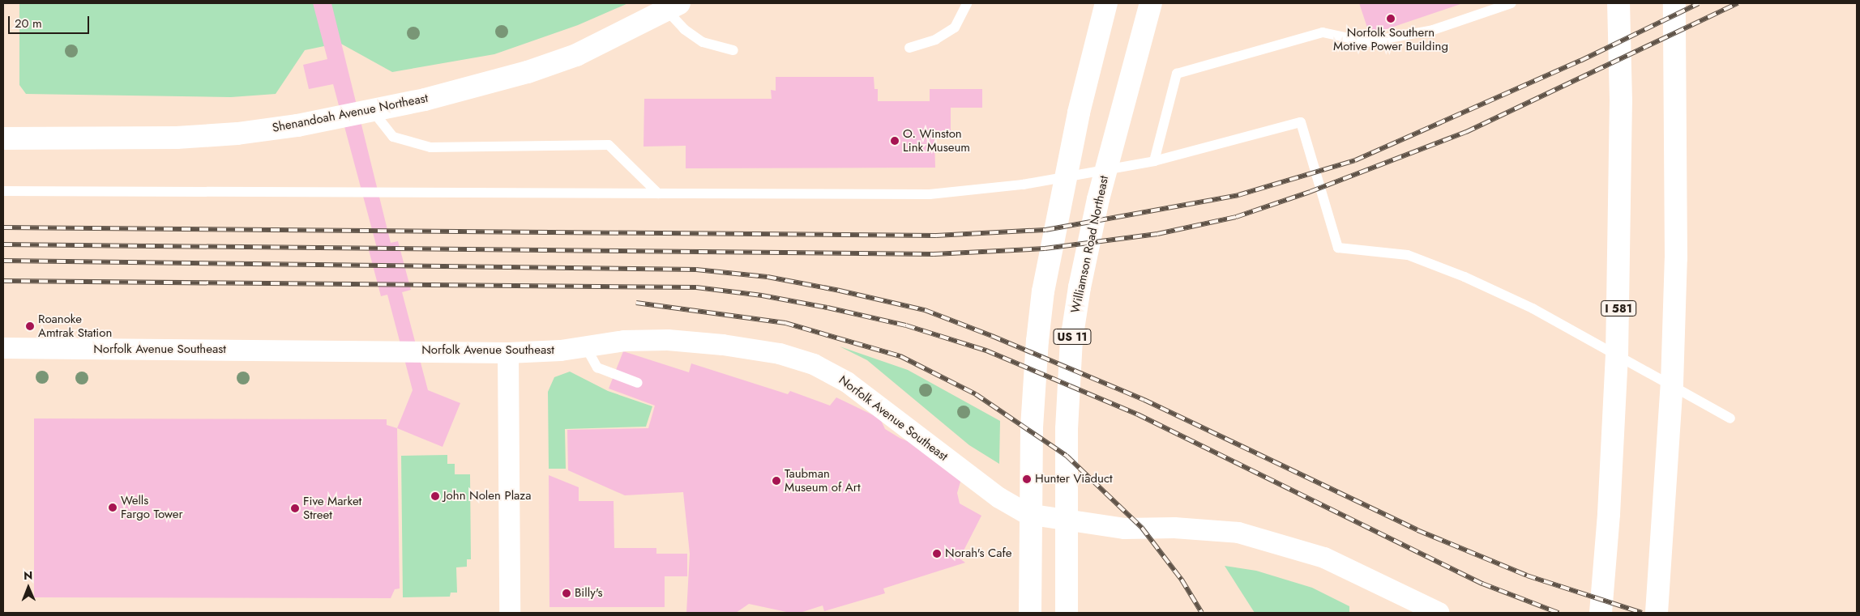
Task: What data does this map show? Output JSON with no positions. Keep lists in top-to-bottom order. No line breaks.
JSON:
{"streets":{"main road":["Shenandoah Avenue Northeast","Williamson Road Northeast","I 581","US 11"],"street":["Norfolk Avenue Southeast"]},"places":["Norfolk Southern Motive Power Building","O. Winston Link Museum","Roanoke Amtrak Station","Hunter Viaduct","Taubman Museum of Art","John Nolen Plaza","Wells Fargo Tower","Five Market Street","Norah's Cafe","Billy's"],"scale_bar":"20 m","north":"top"}
